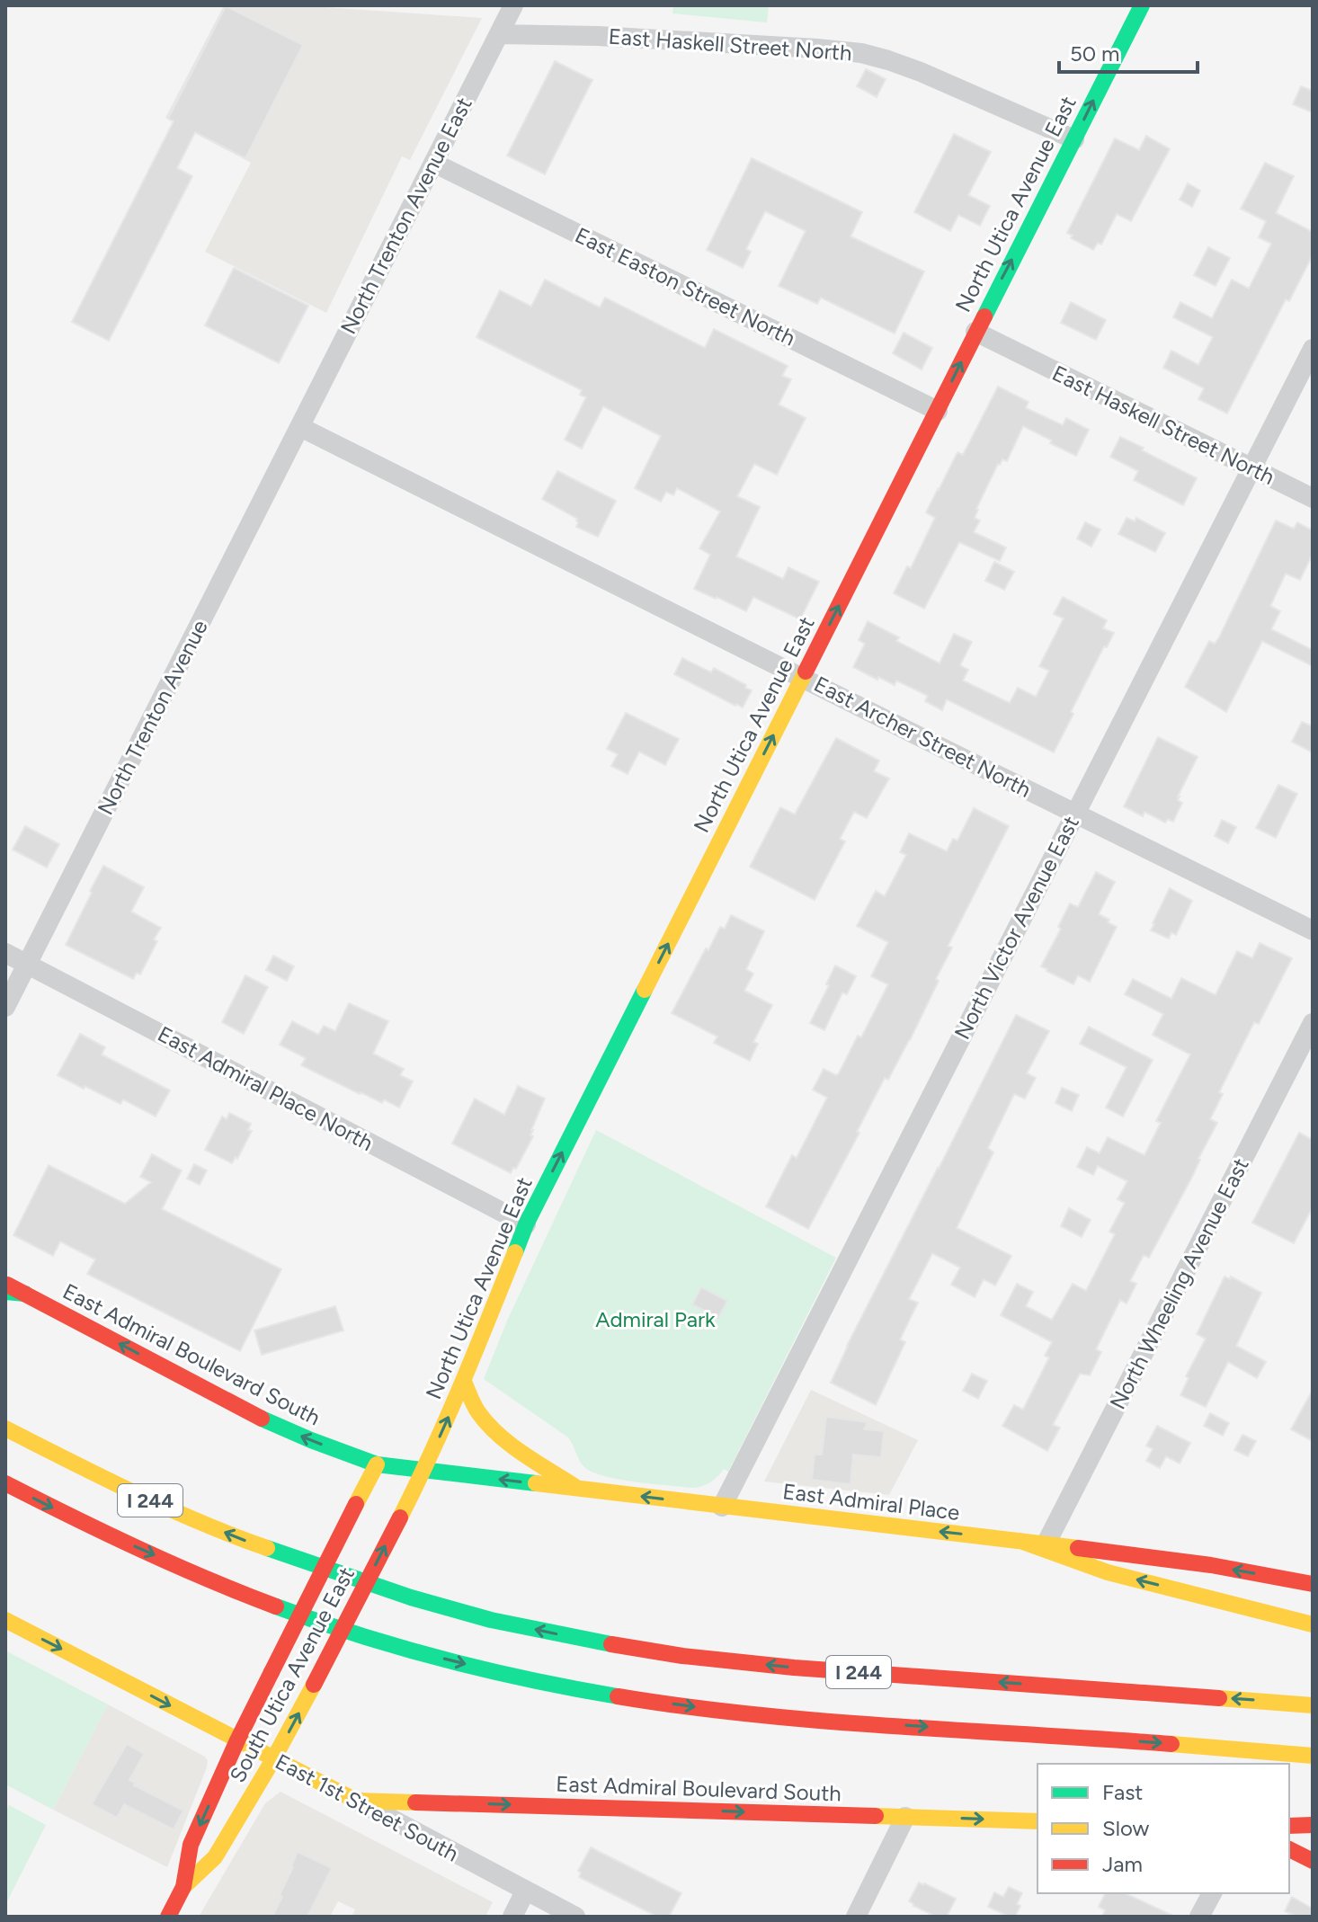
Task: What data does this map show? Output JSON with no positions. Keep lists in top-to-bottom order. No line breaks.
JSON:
{"streets":{"main road":["North Utica Avenue East","East Admiral Boulevard South","I 244","East Admiral Place","South Utica Avenue East","East 1st Street South"],"street":["East Haskell Street North","North Trenton Avenue East","East Easton Street North","North Trenton Avenue","East Archer Street North","North Victor Avenue East","East Admiral Place North","North Wheeling Avenue East"]},"crossings":[["East Haskell Street North","North Utica Avenue East"],["East Haskell Street North","North Trenton Avenue East"],["East Haskell Street North","North Victor Avenue East"],["North Utica Avenue East","East Easton Street North"],["North Utica Avenue East","East Archer Street North"],["North Utica Avenue East","East Admiral Place North"],["North Utica Avenue East","East Admiral Boulevard South"],["North Utica Avenue East","East Admiral Place"],["North Utica Avenue East","South Utica Avenue East"],["North Trenton Avenue East","East Easton Street North"],["North Trenton Avenue East","North Trenton Avenue"],["North Trenton Avenue East","East Archer Street North"],["North Trenton Avenue","East Archer Street North"],["North Trenton Avenue","East Admiral Place North"],["East Archer Street North","North Victor Avenue East"],["North Victor Avenue East","East Admiral Place"],["North Wheeling Avenue East","East Admiral Place"],["East Admiral Boulevard South","East Admiral Place"],["East Admiral Boulevard South","South Utica Avenue East"],["East Admiral Boulevard South","East 1st Street South"],["East Admiral Place","South Utica Avenue East"],["South Utica Avenue East","East 1st Street South"]],"one_way":["North Utica Avenue East"],"parks":["Admiral Park"],"legend":["Fast","Slow","Jam"],"scale_bar":"50 m"}
